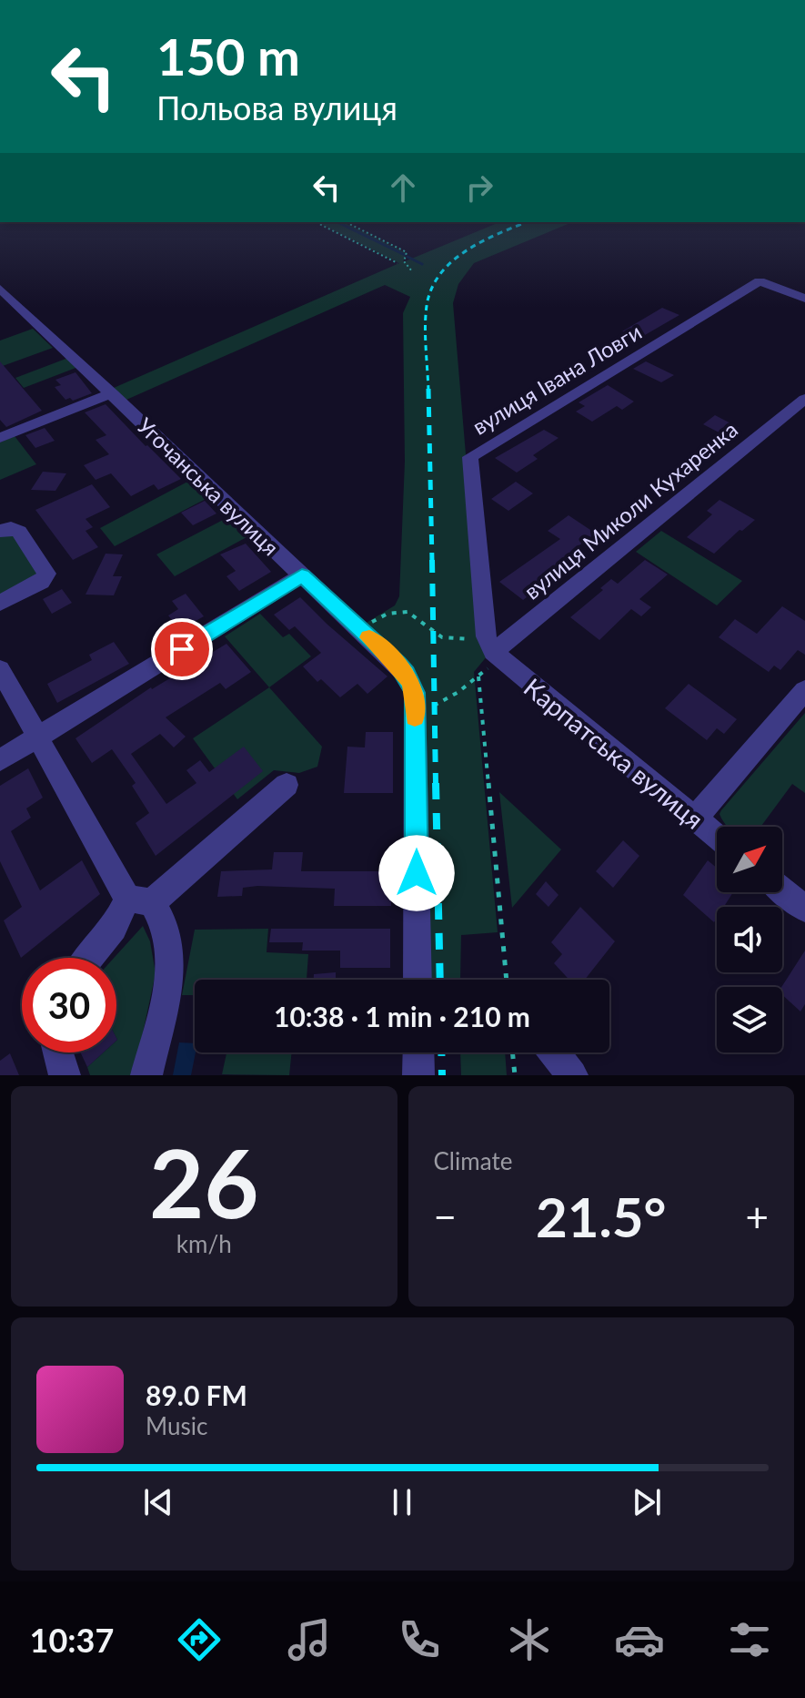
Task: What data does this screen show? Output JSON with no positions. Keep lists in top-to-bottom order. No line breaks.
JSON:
{"streets":{"street":["вулиця Івана Ловги","Угочанська вулиця","вулиця Миколи Кухаренка","Карпатська вулиця"]},"crossings":[["вулиця Івана Ловги","вулиця Миколи Кухаренка"],["вулиця Івана Ловги","Карпатська вулиця"],["вулиця Миколи Кухаренка","Карпатська вулиця"]],"north":"top right","page":{"turn":["150 m","Польова вулиця"],"limit":"30","trip":"10:38 · 1 min · 210 m","tile":[["26","km/h"],"Climate"],"heat":["−","21.5°","+"],"song":["89.0 FM","Music"],"tabs":"10:37"}}
